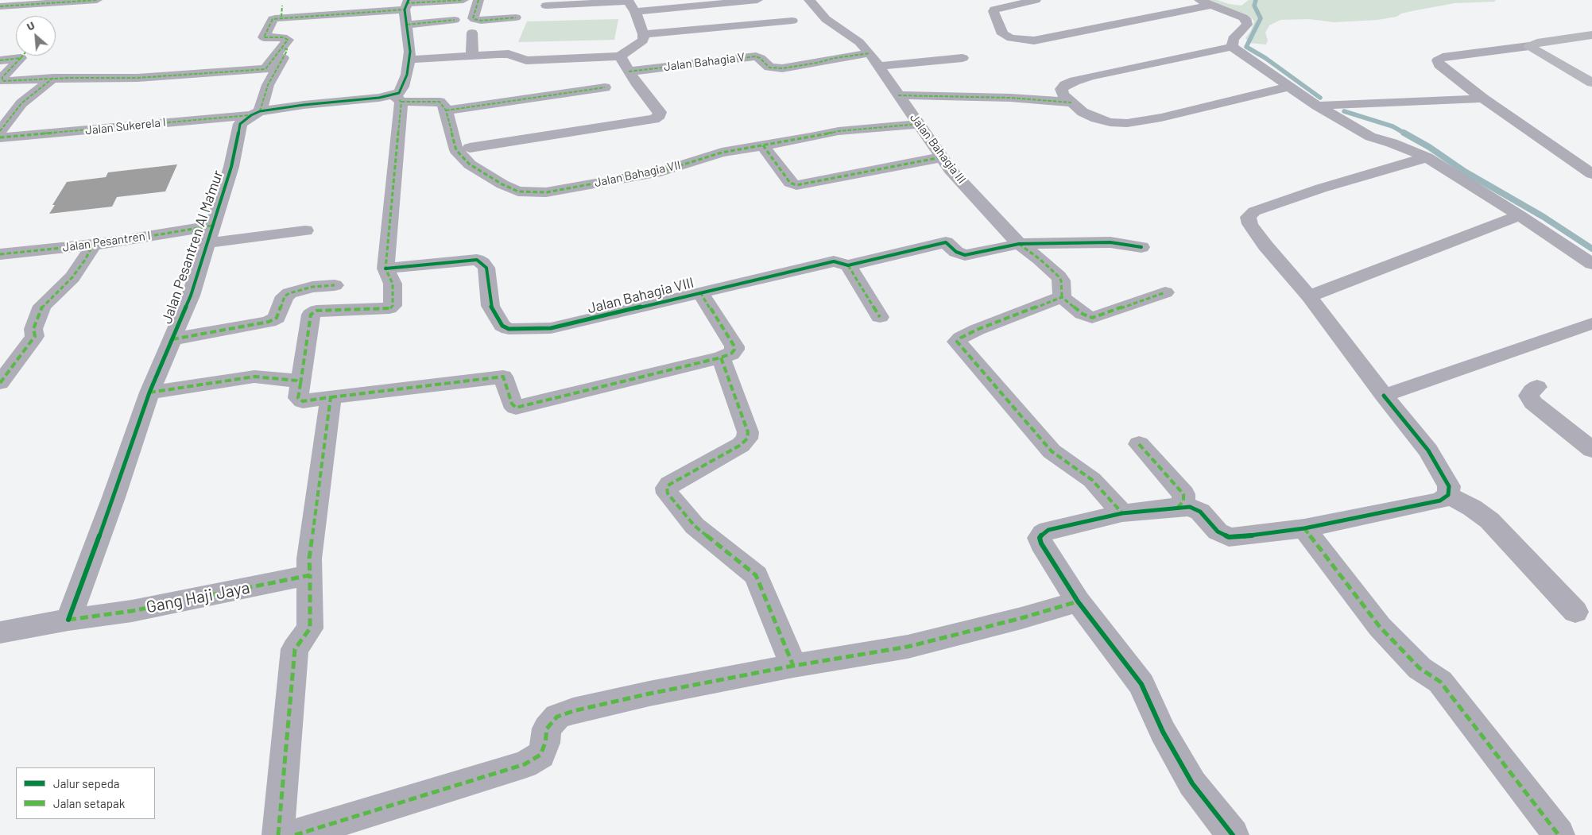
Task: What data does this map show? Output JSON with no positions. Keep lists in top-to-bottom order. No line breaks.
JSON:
{"streets":{"street":["Jalan Bahagia V","Jalan Sukerela I","Jalan Bahagia III","Jalan Bahagia VII","Jalan Pesantren I","Jalan Pesantren Al Ma'mur","Jalan Bahagia VIII","Gang Haji Jaya"]},"crossings":[["Jalan Bahagia V","Jalan Bahagia III"],["Jalan Sukerela I","Jalan Pesantren Al Ma'mur"],["Jalan Bahagia III","Jalan Bahagia VII"],["Jalan Bahagia III","Jalan Bahagia VIII"],["Jalan Pesantren I","Jalan Pesantren Al Ma'mur"],["Jalan Pesantren Al Ma'mur","Gang Haji Jaya"]],"legend":["Jalur sepeda","Jalan setapak"],"north":"top left"}
